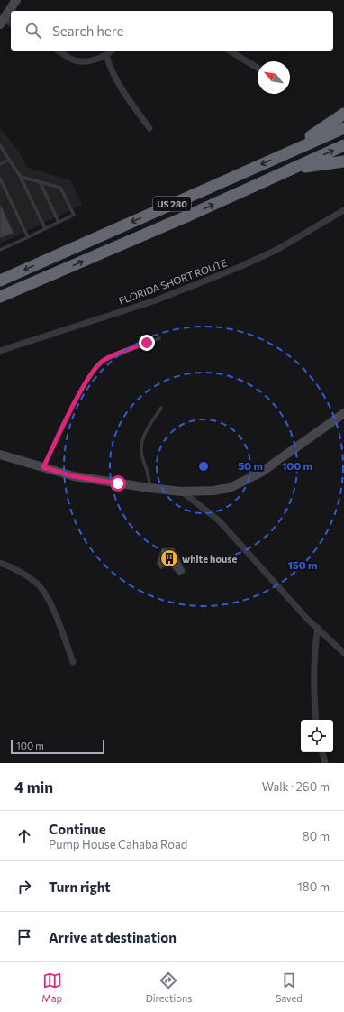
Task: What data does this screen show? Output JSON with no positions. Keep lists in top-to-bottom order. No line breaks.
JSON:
{"streets":{"highway":["US 280"],"street":["FLORIDA SHORT ROUTE"]},"places":{"building":["white house"]},"scale_bar":"100 m","north":"top left","page":{"search":"Search here","scale":"100 m","heading":["4 min","Walk · 260 m"],"list":[["Continue","Pump House Cahaba Road","80 m"],["Turn right","180 m"],"Arrive at destination"],"nav":["Map","Directions","Saved"]},"rings":["50 m","100 m","150 m"]}
